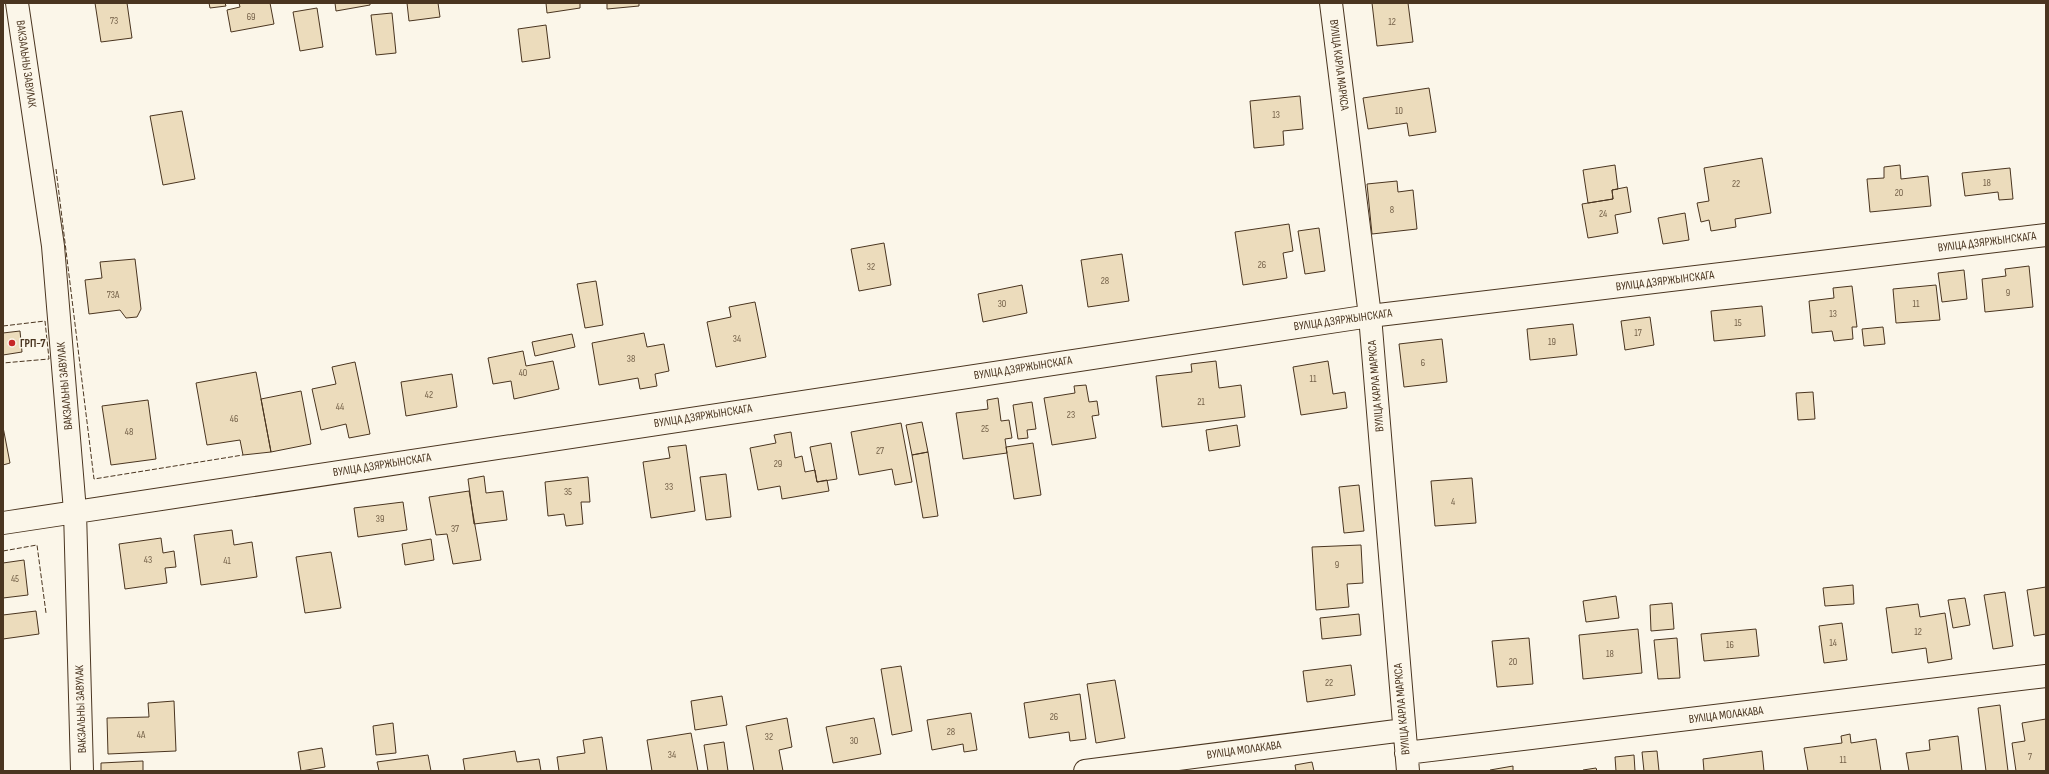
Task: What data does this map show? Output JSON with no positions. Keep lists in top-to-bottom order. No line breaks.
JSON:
{"streets":{"street":["ВАКЗАЛЬНЫ ЗАВУЛАК","ВУЛІЦА КАРЛА МАРКСА","ВУЛІЦА ДЗЯРЖЫНСКАГА","ВУЛІЦА МОЛАКАВА"]},"crossings":[["ВАКЗАЛЬНЫ ЗАВУЛАК","ВУЛІЦА ДЗЯРЖЫНСКАГА"],["ВУЛІЦА КАРЛА МАРКСА","ВУЛІЦА ДЗЯРЖЫНСКАГА"],["ВУЛІЦА КАРЛА МАРКСА","ВУЛІЦА МОЛАКАВА"]],"places":["ГРП-7"],"house_numbers":["69","73","12","10","13","18","22","20","8","24","26","32","28","9","73А","30","11","13","15","17","34","19","38","6","40","11","42","21","44","23","46","25","48","27","29","33","35","4","39","37","43","41","9","45","12","14","16","18","20","22","26","28","4А","32","30","34","7","11"]}
